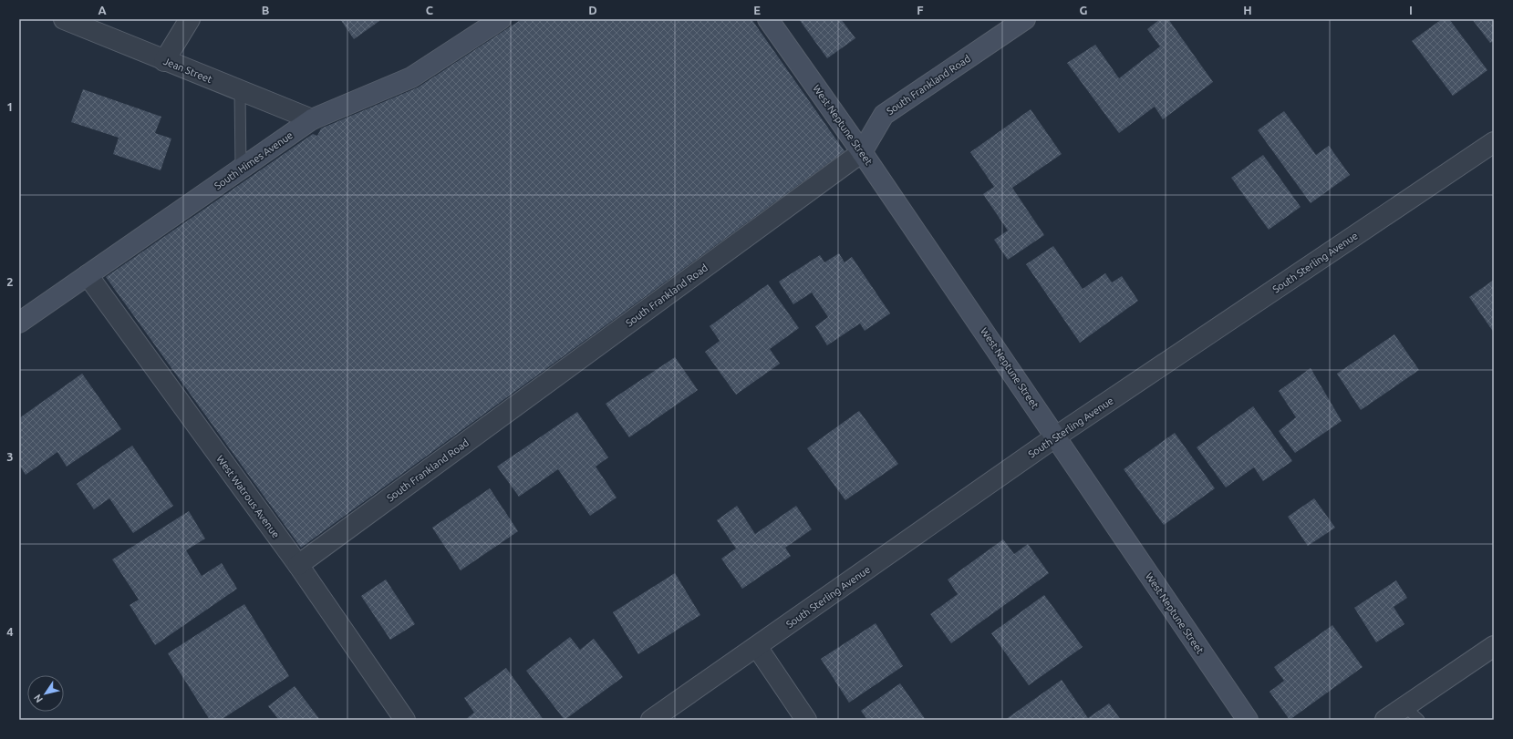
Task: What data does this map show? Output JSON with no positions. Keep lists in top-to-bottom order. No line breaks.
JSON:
{"streets":{"street":["Jean Street","South Frankland Road","West Neptune Street","South Himes Avenue","South Sterling Avenue","West Watrous Avenue"]},"crossings":[["Jean Street","South Himes Avenue"],["South Frankland Road","West Neptune Street"],["South Frankland Road","West Watrous Avenue"],["West Neptune Street","South Sterling Avenue"],["South Himes Avenue","West Watrous Avenue"]],"north":"bottom left","grid":{"columns":["A","B","C","D","E","F","G","H","I"],"rows":["1","2","3","4"]}}
